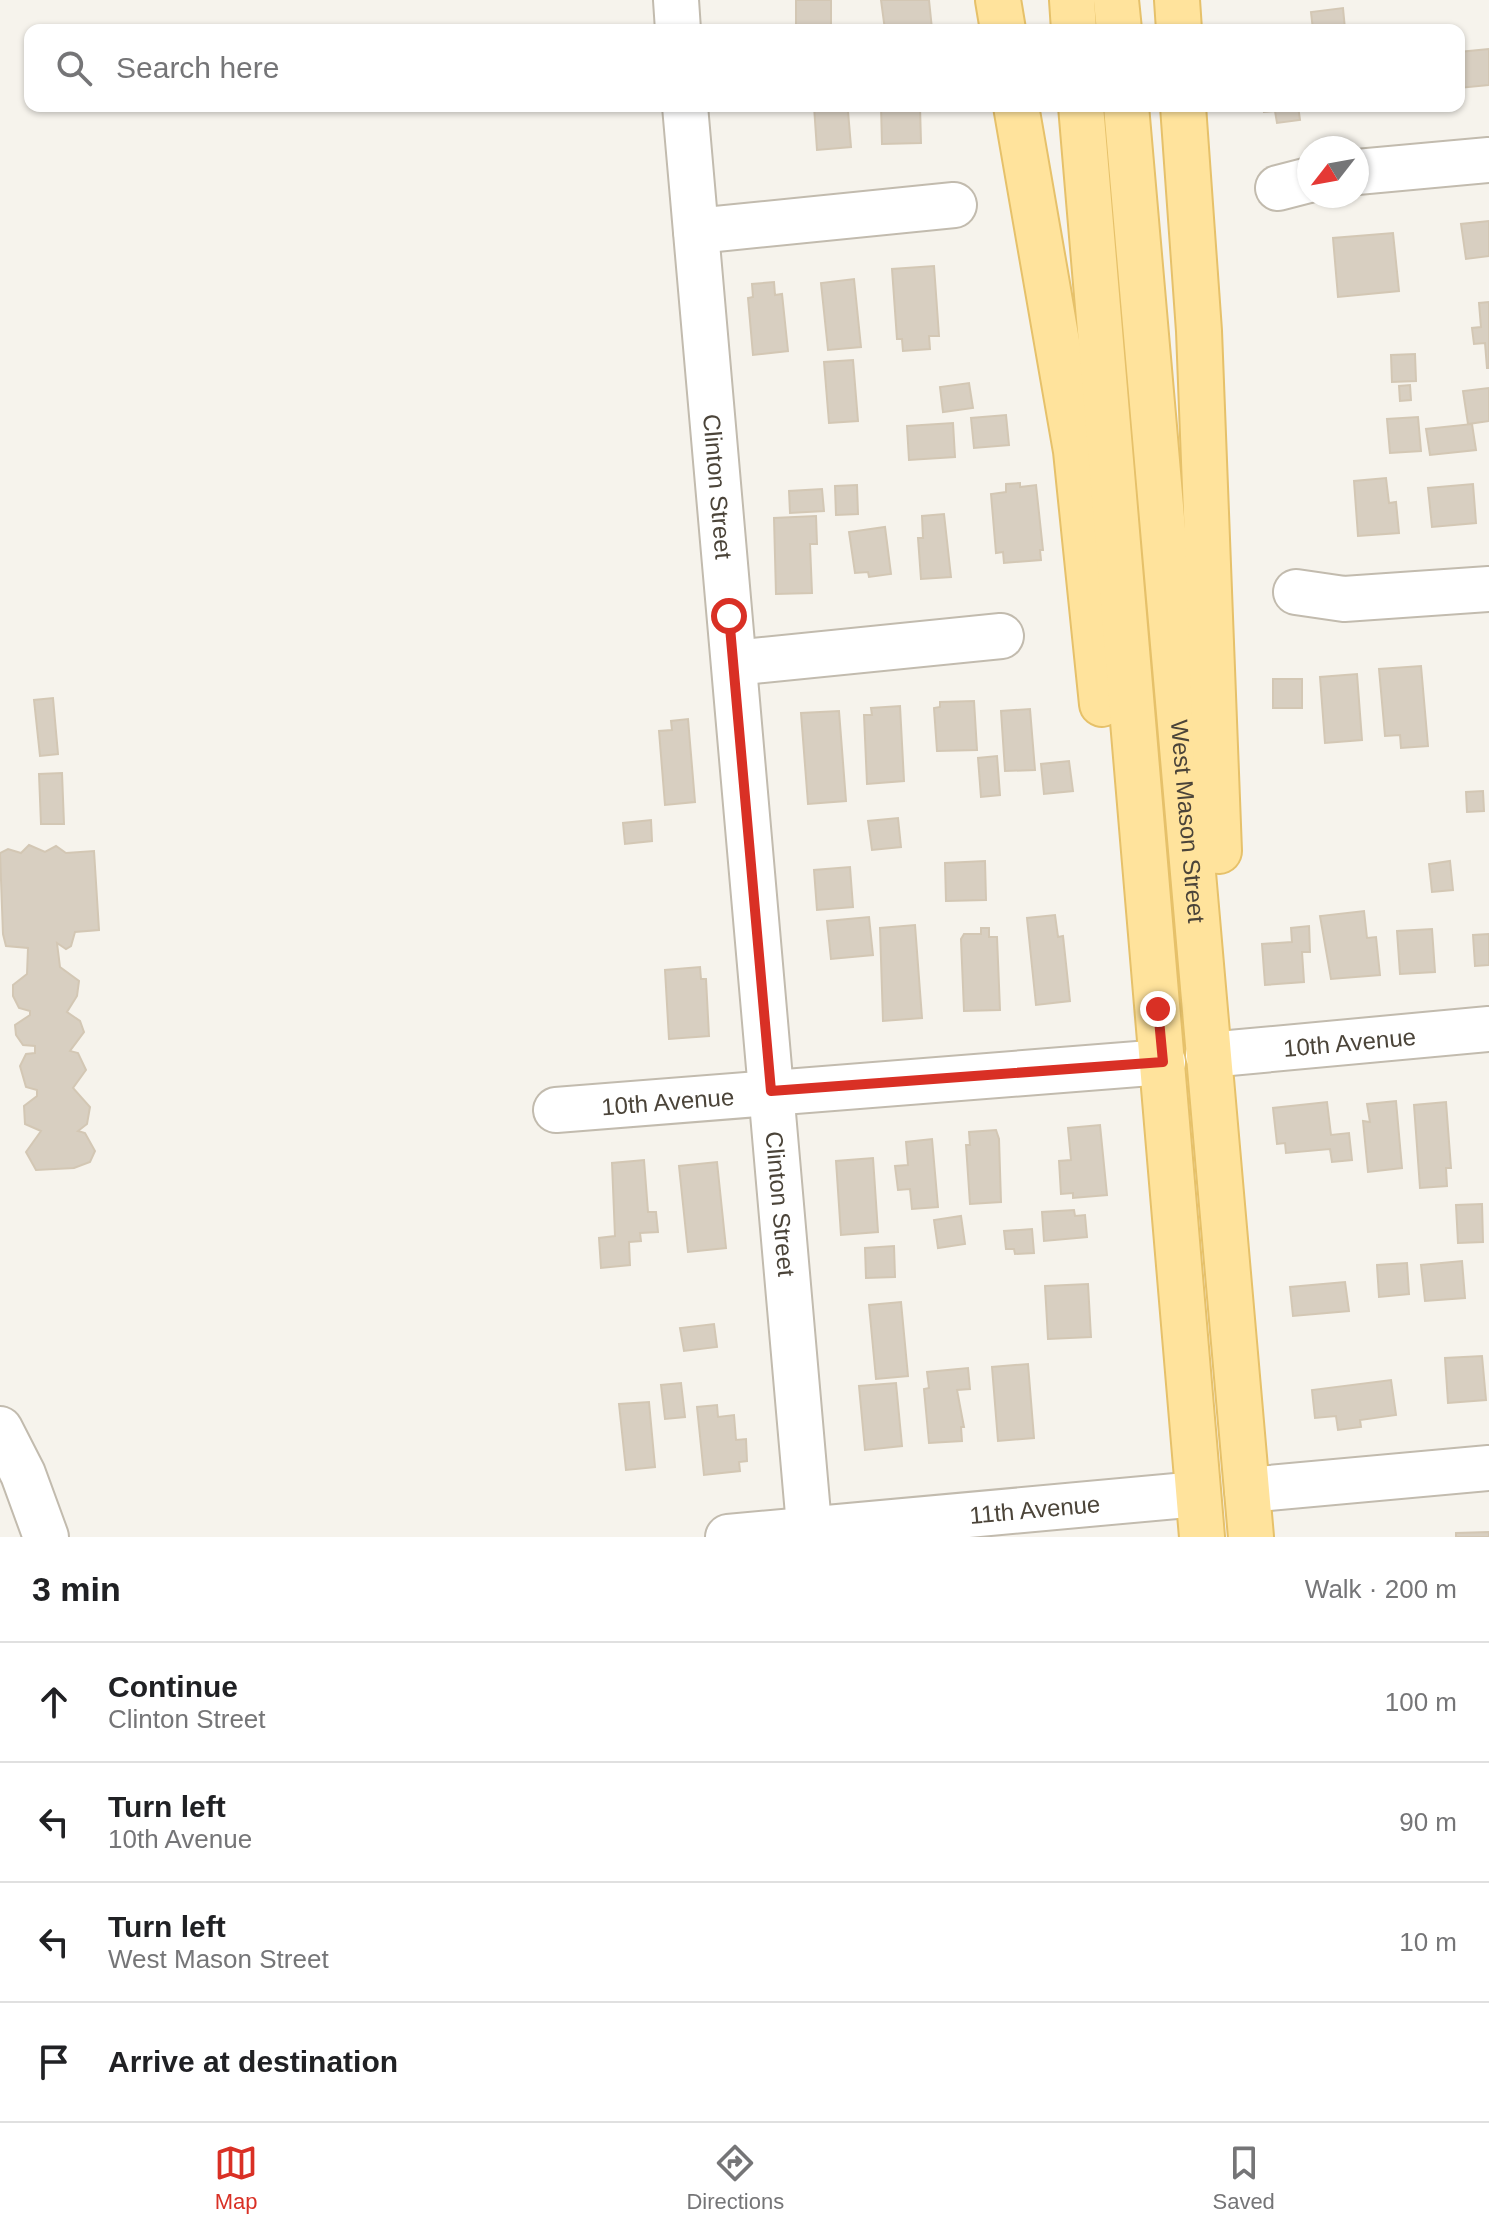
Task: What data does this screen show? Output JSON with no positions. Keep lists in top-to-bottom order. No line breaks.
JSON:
{"streets":{"main road":["West Mason Street"],"street":["Clinton Street","10th Avenue","11th Avenue"]},"crossings":[["Clinton Street","10th Avenue"],["Clinton Street","11th Avenue"],["West Mason Street","10th Avenue"],["West Mason Street","11th Avenue"]],"north":"bottom left","page":{"search":"Search here","heading":["3 min","Walk · 200 m"],"list":[["Continue","Clinton Street","100 m"],["Turn left","10th Avenue","90 m"],["Turn left","West Mason Street","10 m"],"Arrive at destination"],"nav":["Map","Directions","Saved"]}}
